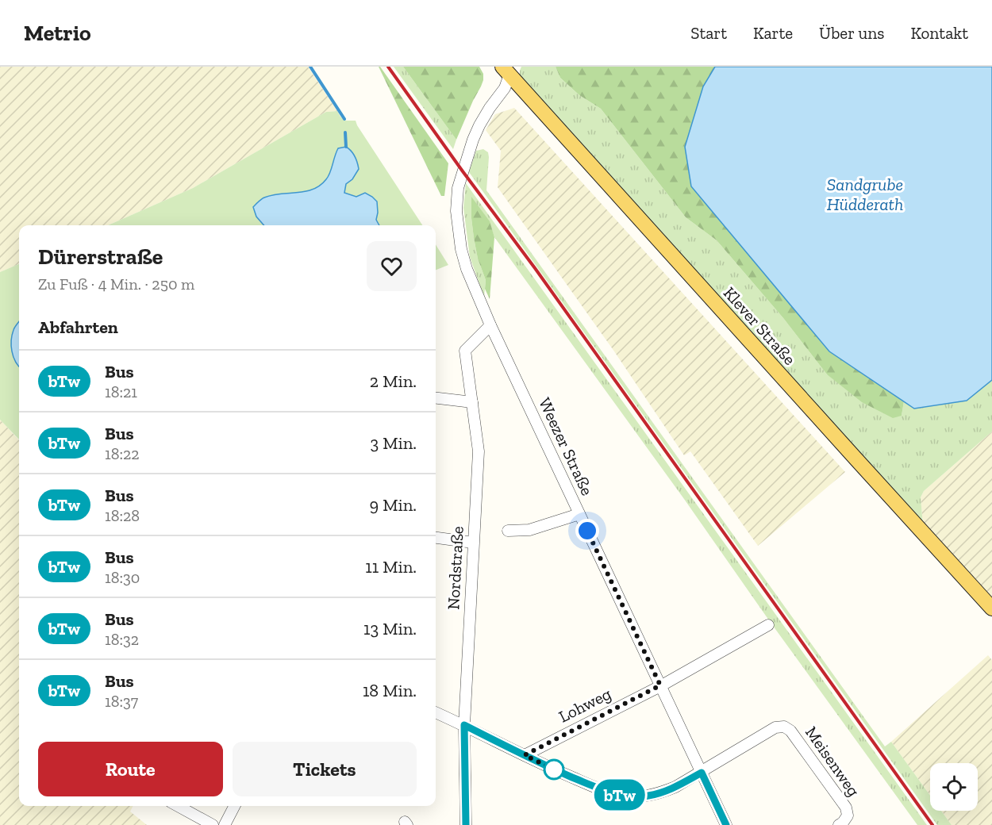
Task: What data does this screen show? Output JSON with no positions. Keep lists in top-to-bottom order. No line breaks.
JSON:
{"streets":{"main road":["Klever Straße"],"street":["Weezer Straße","Nordstraße","Lohweg","Meisenweg"]},"crossings":[["Klever Straße","Weezer Straße"],["Weezer Straße","Nordstraße"],["Weezer Straße","Lohweg"],["Weezer Straße","Meisenweg"]],"water":["Sandgrube Hüdderath"],"lines":["bus line bTw"],"page":{"header":"Metrio","nav":["Start","Karte","Über uns","Kontakt"],"on_map":"bTw","heading":[["Dürerstraße","Zu Fuß · 4 Min. · 250 m"],"Abfahrten"],"list":[{"mark":"bTw","name":"Bus","note":"18:21","value":"2 Min."},{"mark":"bTw","name":"Bus","note":"18:22","value":"3 Min."},{"mark":"bTw","name":"Bus","note":"18:28","value":"9 Min."},{"mark":"bTw","name":"Bus","note":"18:30","value":"11 Min."},{"mark":"bTw","name":"Bus","note":"18:32","value":"13 Min."},{"mark":"bTw","name":"Bus","note":"18:37","value":"18 Min."}],"buttons":["Route","Tickets"]}}
